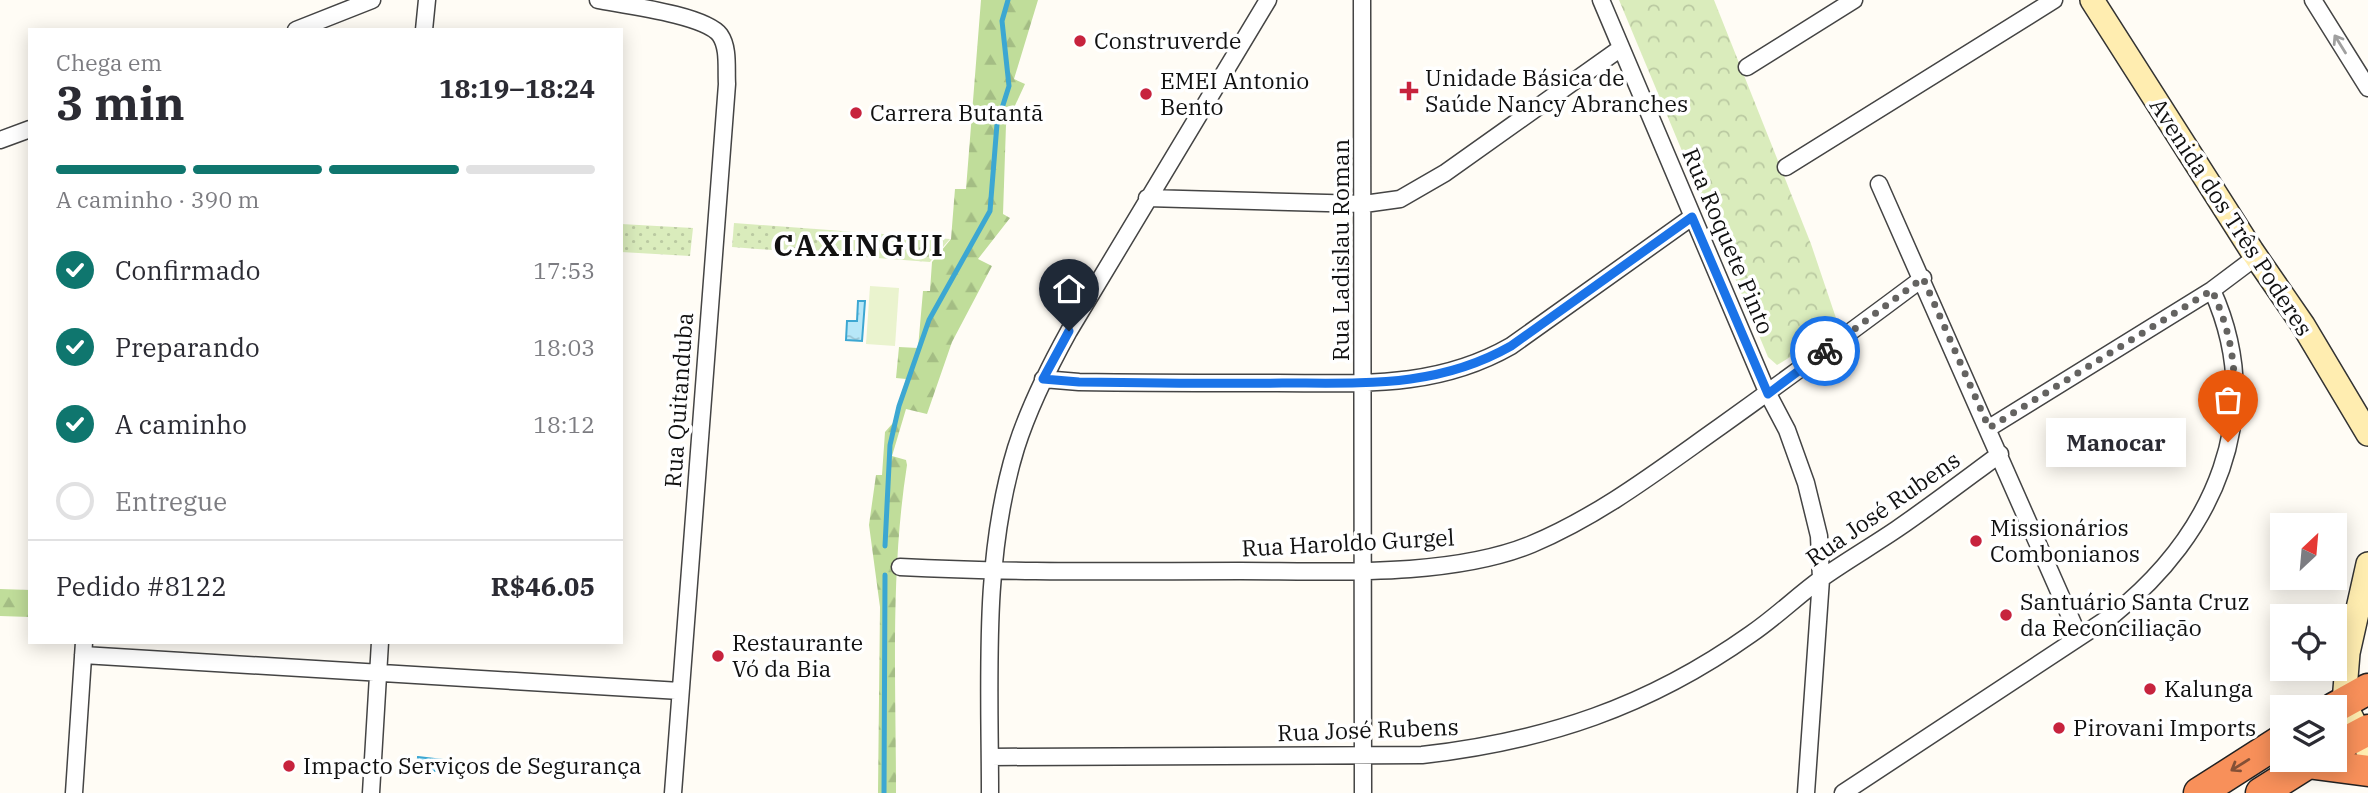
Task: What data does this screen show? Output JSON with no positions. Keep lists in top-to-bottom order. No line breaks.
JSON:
{"streets":{"main road":["Avenida dos Três Poderes"],"street":["Rua Roquete Pinto","Rua Ladislau Roman","Rua Quitanduba","Rua José Rubens","Rua Haroldo Gurgel"]},"crossings":[["Rua Roquete Pinto","Rua José Rubens"],["Rua Roquete Pinto","Rua Haroldo Gurgel"],["Rua Ladislau Roman","Rua José Rubens"],["Rua Ladislau Roman","Rua Haroldo Gurgel"]],"districts":["CAXINGUI"],"places":{"other":["Construverde","EMEI Antonio Bento","Carrera Butantã","Manocar","Missionários Combonianos","Santuário Santa Cruz da Reconciliação","Restaurante Vó da Bia","Kalunga","Pirovani Imports","Impacto Serviços de Segurança"],"health":["Unidade Básica de Saúde Nancy Abranches"]},"north":"top right","page":{"heading":["3 min","Chega em","18:19–18:24"],"panel":["Pedido #8122","R$46.05"],"bar":"A caminho · 390 m","list":[["Confirmado","17:53"],["Preparando","18:03"],["A caminho","18:12"],"Entregue"],"bubble":"Manocar"}}
